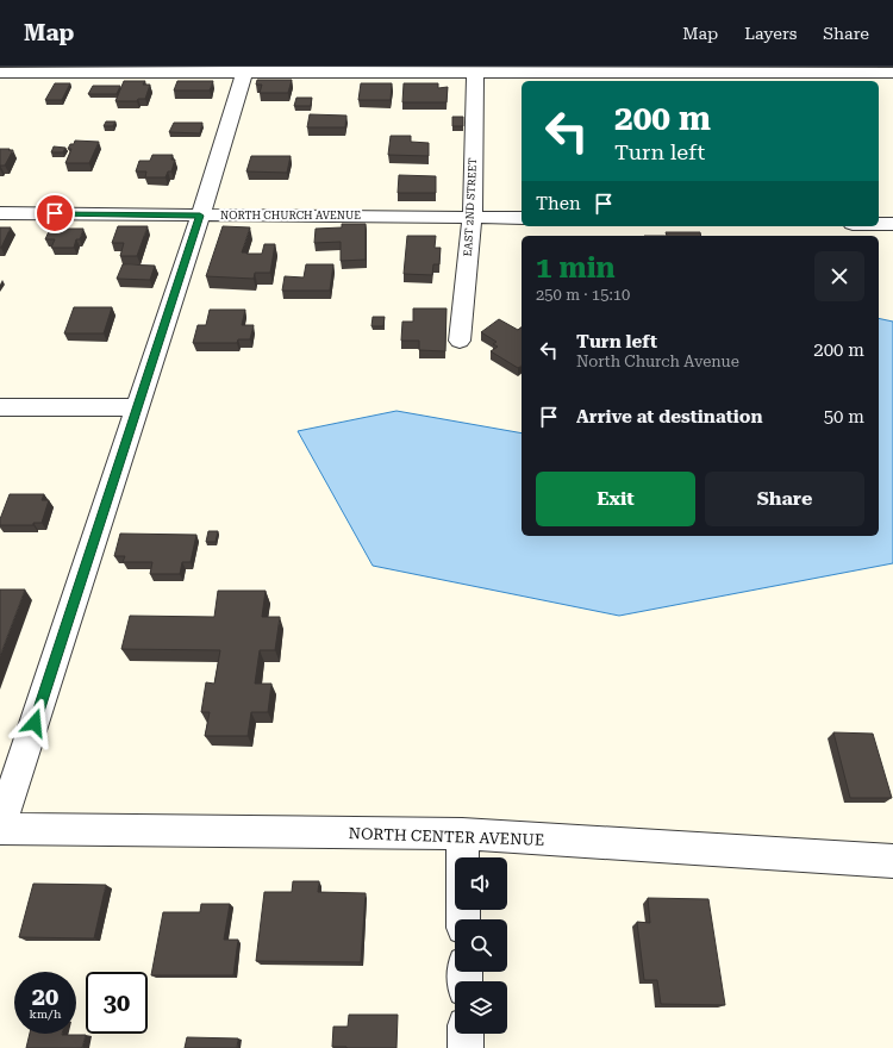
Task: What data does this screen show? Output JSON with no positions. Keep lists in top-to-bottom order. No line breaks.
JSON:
{"streets":{"street":["EAST 2ND STREET","NORTH CHURCH AVENUE","NORTH CENTER AVENUE"]},"crossings":[["EAST 2ND STREET","NORTH CHURCH AVENUE"]],"page":{"header":"Map","nav":["Map","Layers","Share"],"turn":["200 m","Turn left"],"then":"Then","heading":["1 min","250 m · 15:10"],"list":[{"name":"Turn left","note":"North Church Avenue","value":"200 m"},{"name":"Arrive at destination","value":"50 m"}],"buttons":["Exit","Share"],"speed":"20 km/h","limit":"30"}}
